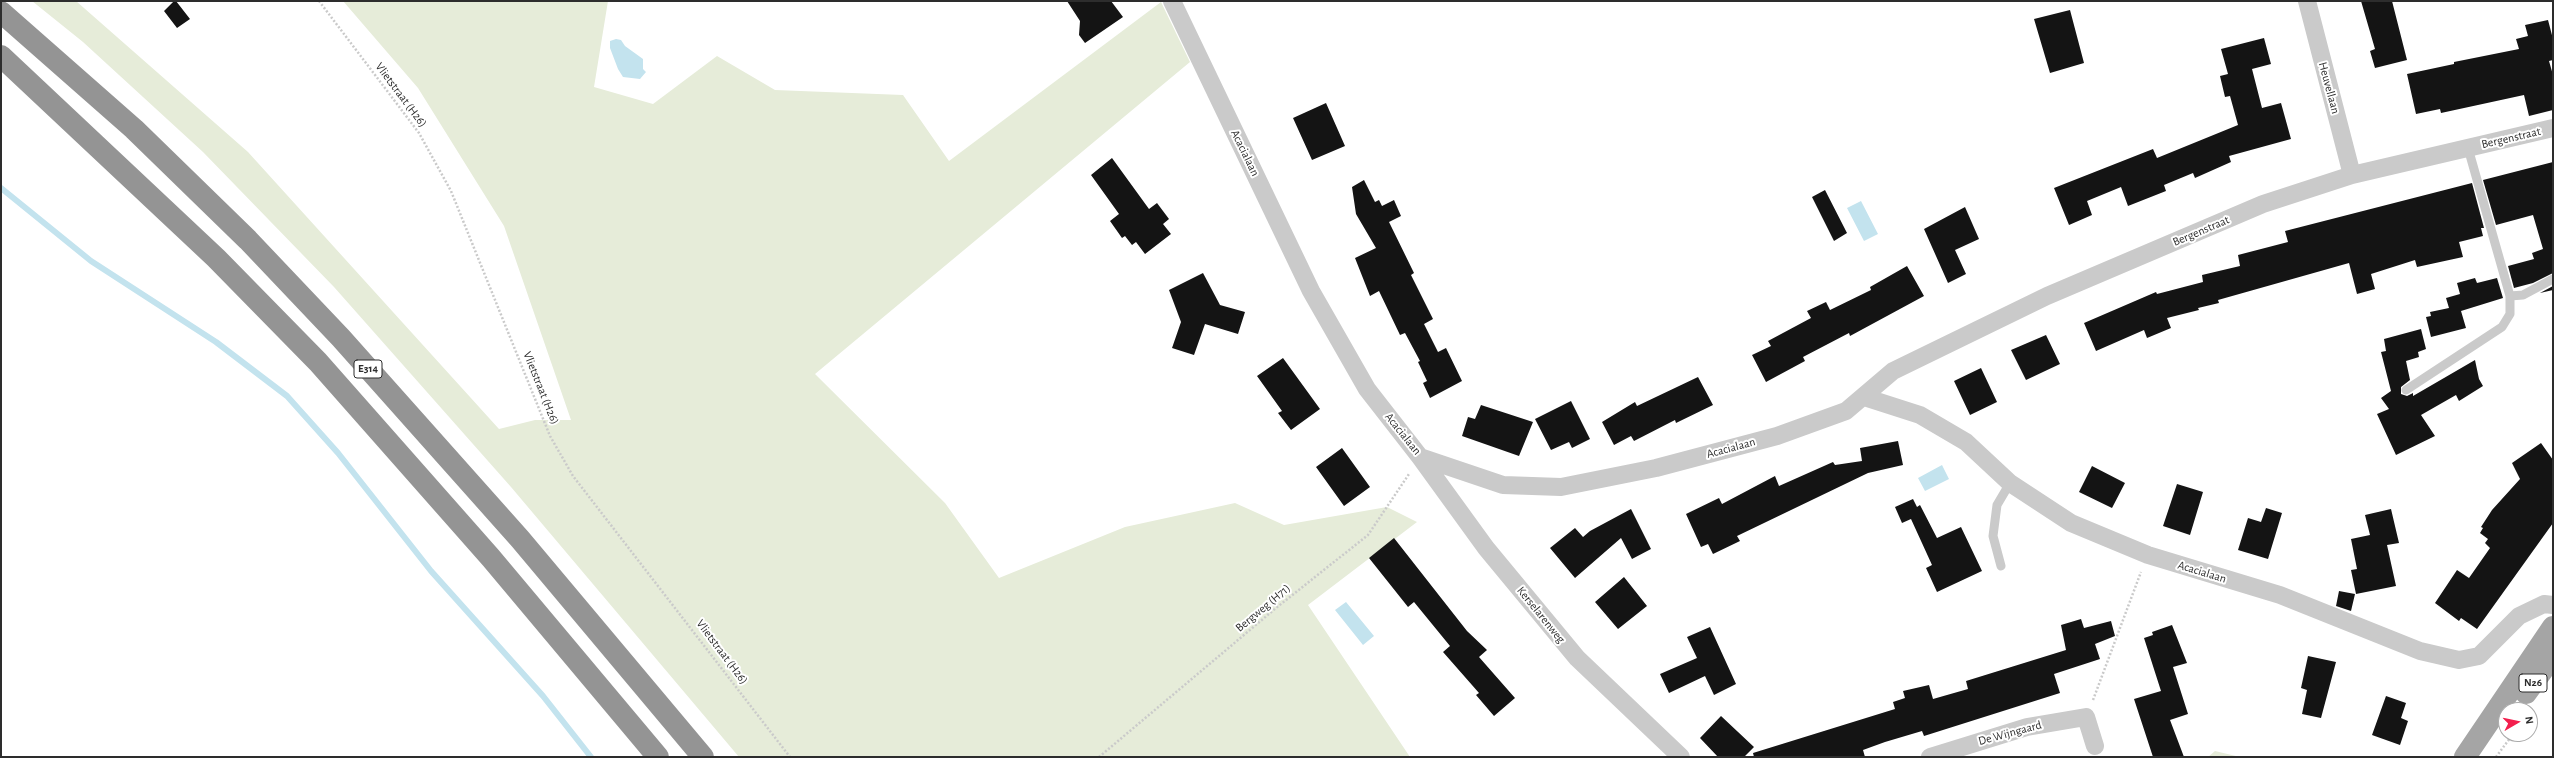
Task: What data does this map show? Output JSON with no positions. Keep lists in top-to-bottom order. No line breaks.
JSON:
{"streets":{"highway":["E314"],"main road":["N26"],"street":["Heuvellaan","Bergenstraat","Acacialaan","Kerselarenweg","De Wijngaard"],"path":["Vlietstraat (H26)","Bergweg (H71)"]},"crossings":[["Heuvellaan","Bergenstraat"],["Bergenstraat","Acacialaan"],["Acacialaan","Bergweg (H71)"],["Acacialaan","Kerselarenweg"],["Bergweg (H71)","Kerselarenweg"]],"north":"right"}
